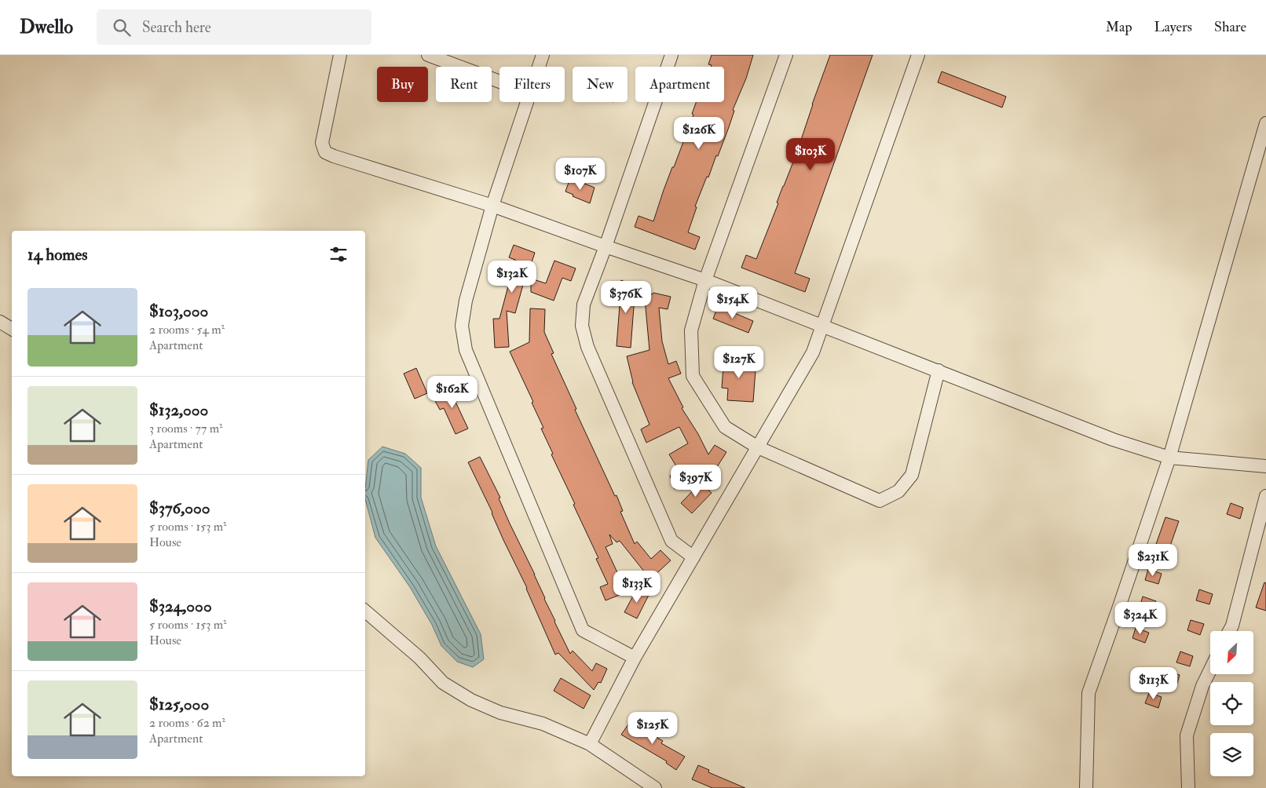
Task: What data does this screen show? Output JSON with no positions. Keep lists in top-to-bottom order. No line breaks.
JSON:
{"north":"bottom left","page":{"header":"Dwello","search":"Search here","nav":["Map","Layers","Share"],"chip":["Buy","Rent","Filters","New","Apartment"],"price":["$126K","$103K","$107K","$132K","$376K","$154K","$127K","$162K","$397K","$231K","$133K","$324K","$113K","$125K"],"heading":"14 homes","list":[{"name":"$103,000","note":"2 rooms · 54 m² · Apartment"},{"name":"$132,000","note":"3 rooms · 77 m² · Apartment"},{"name":"$376,000","note":"5 rooms · 153 m² · House"},{"name":"$324,000","note":"5 rooms · 153 m² · House"},{"name":"$125,000","note":"2 rooms · 62 m² · Apartment"}]}}
